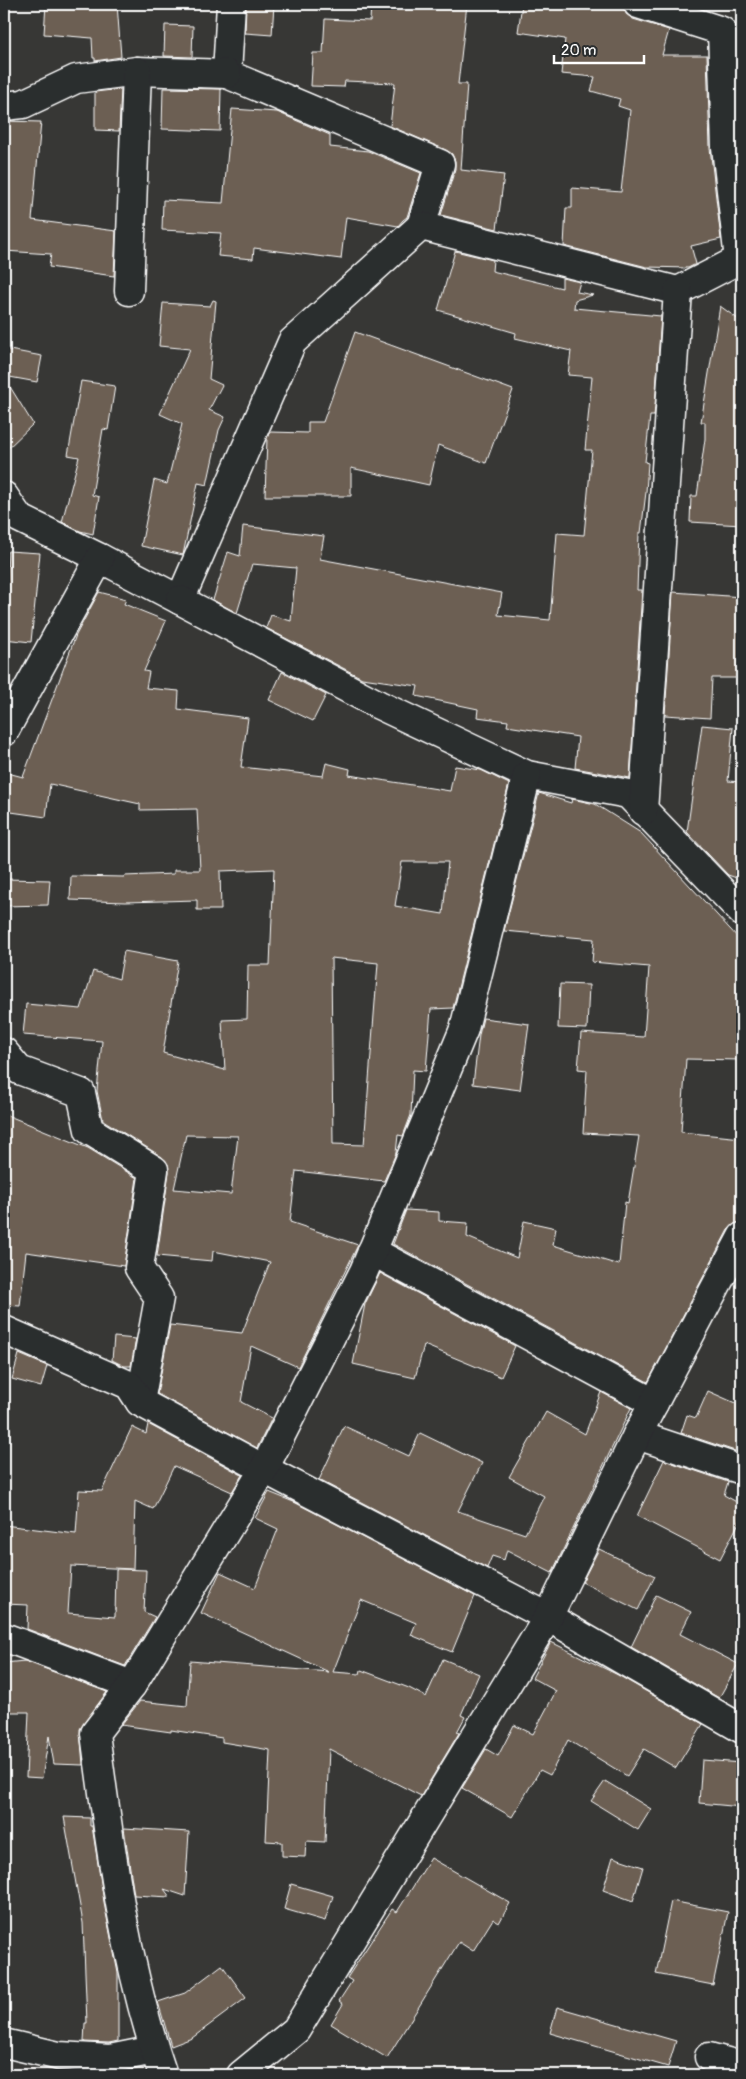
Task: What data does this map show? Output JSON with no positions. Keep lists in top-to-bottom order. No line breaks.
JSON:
{"scale_bar":"20 m"}
